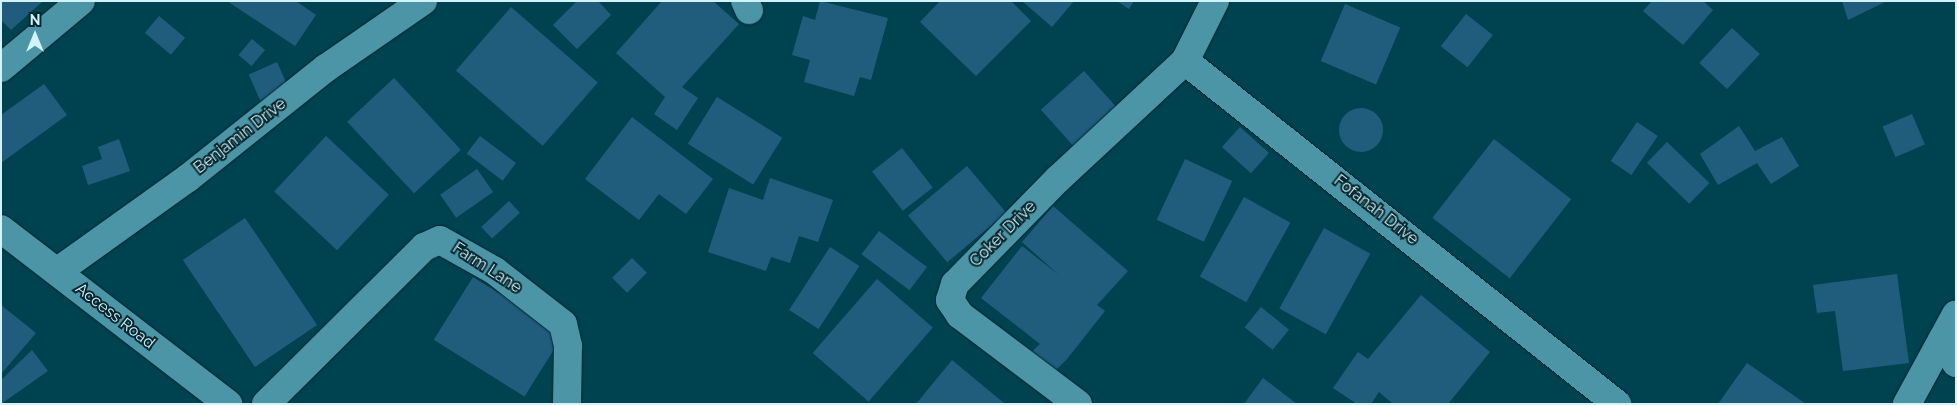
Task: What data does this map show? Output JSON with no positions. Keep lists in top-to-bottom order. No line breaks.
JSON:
{"streets":{"street":["Benjamin Drive","Fofanah Drive","Coker Drive","Farm Lane","Access Road"]},"crossings":[["Benjamin Drive","Access Road"],["Fofanah Drive","Coker Drive"]],"north":"top"}
